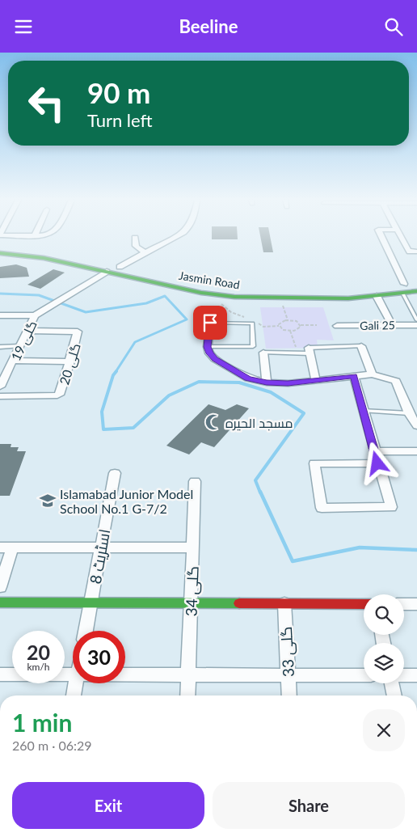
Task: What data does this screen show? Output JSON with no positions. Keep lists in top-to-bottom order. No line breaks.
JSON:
{"streets":{"street":["Jasmin Road","Gali 25","گلی 19","گلی 20","اسٹریٹ 8","گلی 34","گلی 33"]},"crossings":[["گلی 19","گلی 20"]],"places":{"mosque":["مسجد الحیرہ"],"school or university":["Islamabad Junior Model School No.1 G-7/2"]},"page":{"header":"Beeline","turn":["90 m","Turn left"],"speed":"20 km/h","limit":"30","heading":["1 min","260 m · 06:29"],"buttons":["Exit","Share"]}}
